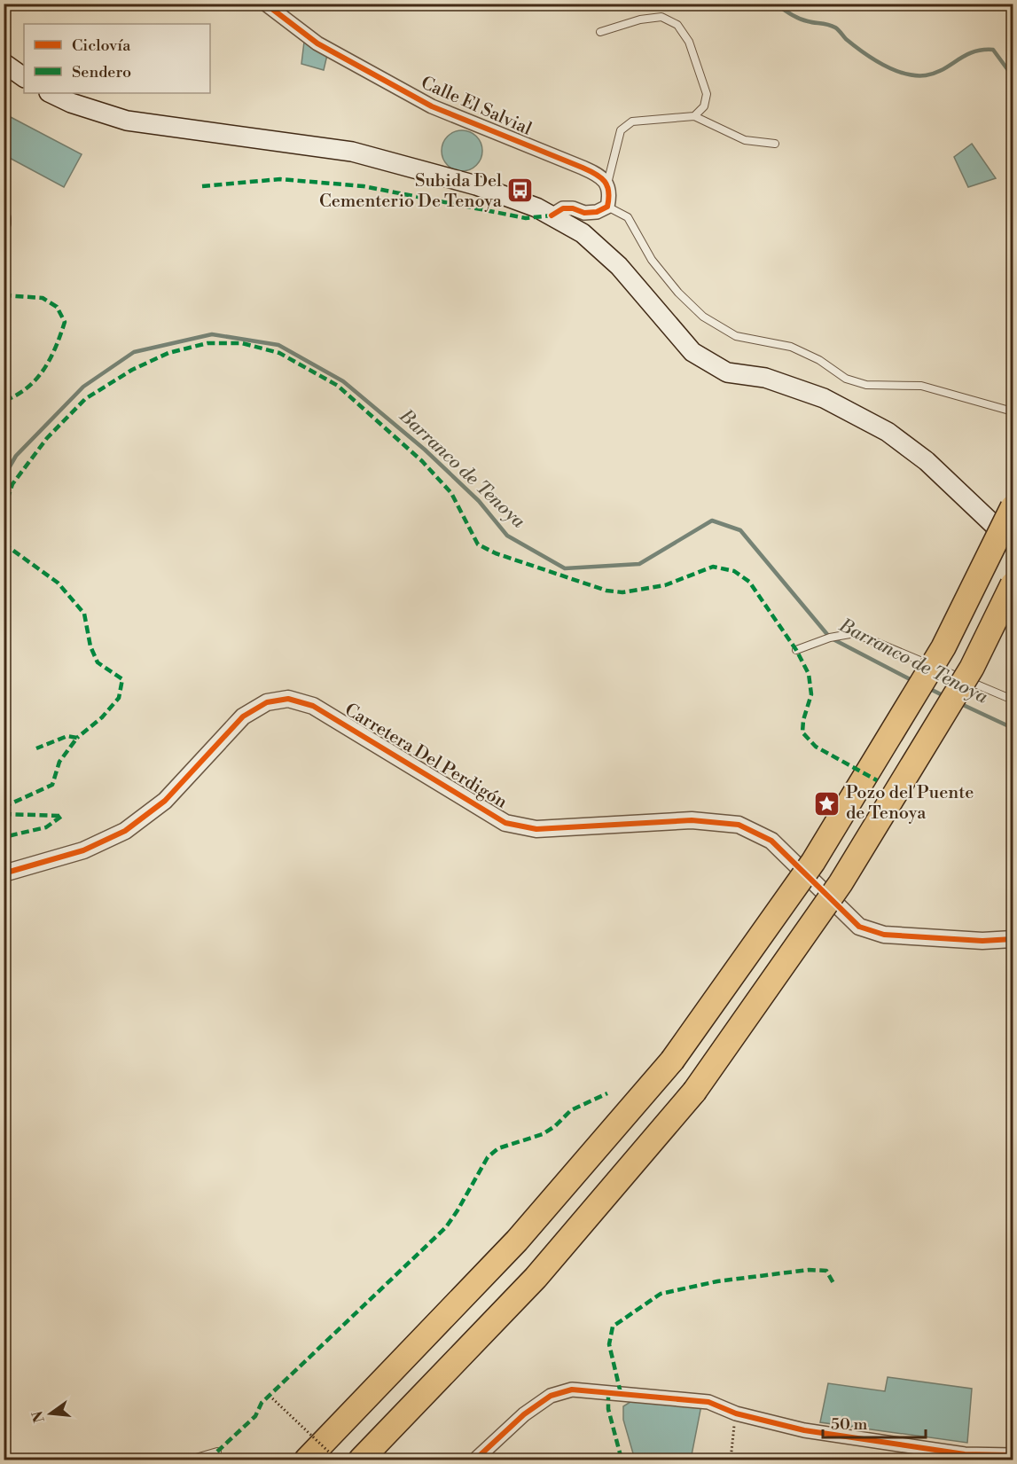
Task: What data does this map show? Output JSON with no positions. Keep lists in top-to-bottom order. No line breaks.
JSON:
{"streets":{"street":["Calle El Salvial","Carretera Del Perdigón"]},"water":["Barranco de Tenoya"],"places":{"bus stop":["Subida Del Cementerio De Tenoya"],"place":["Pozo del Puente de Tenoya"]},"legend":["Ciclovía","Sendero"],"scale_bar":"50 m","north":"left"}
